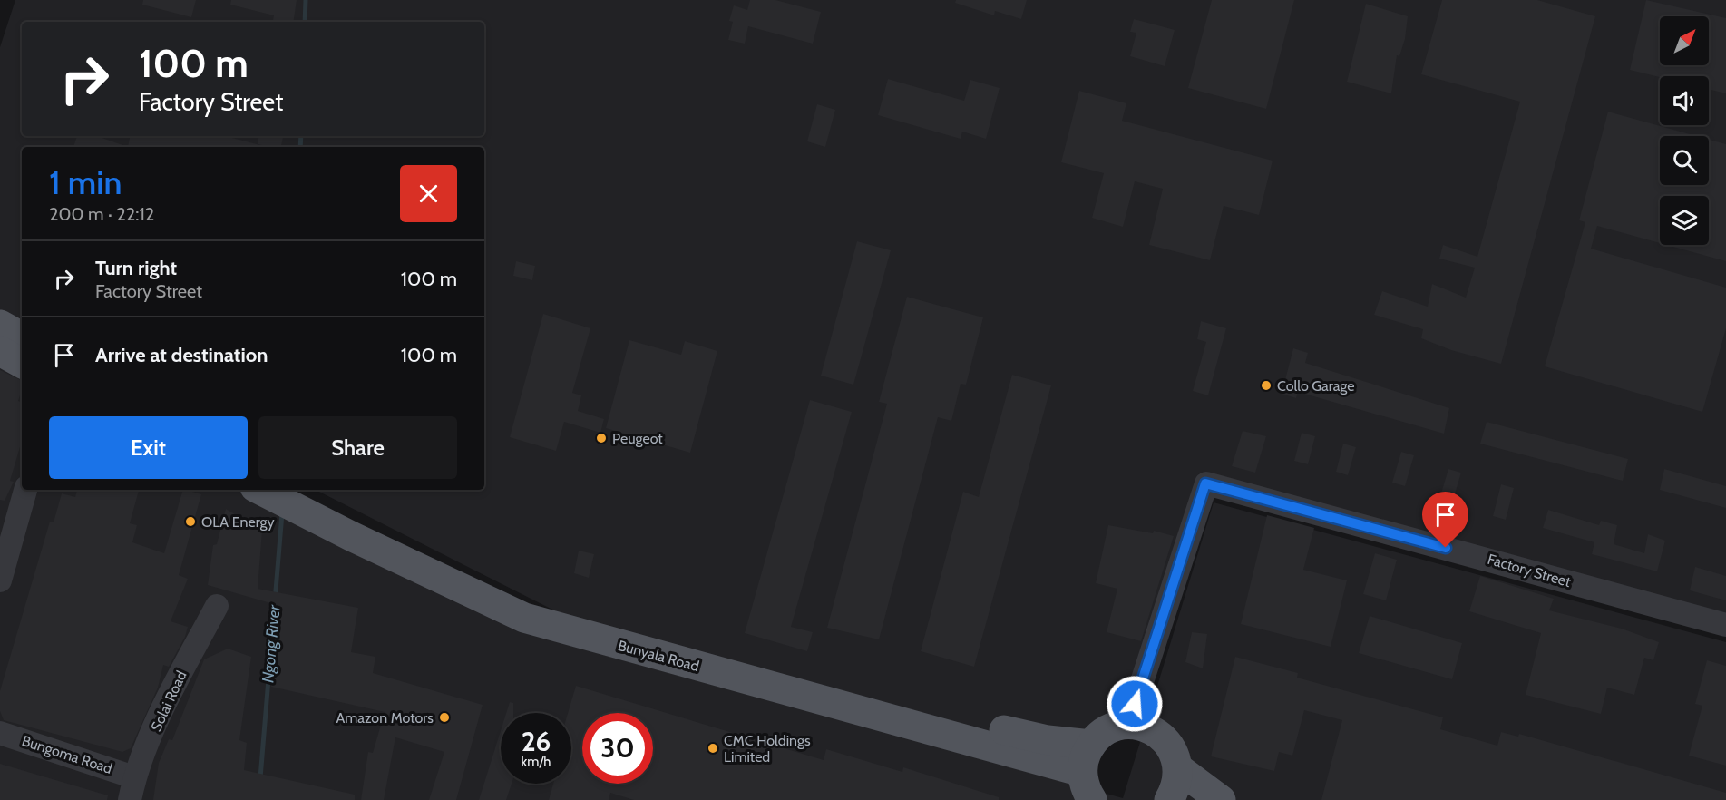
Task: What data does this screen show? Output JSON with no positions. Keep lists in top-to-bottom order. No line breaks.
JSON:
{"streets":{"main road":["Bunyala Road"],"street":["Factory Street","Solai Road","Bungoma Road"]},"crossings":[["Solai Road","Bungoma Road"]],"water":["Ngong River"],"places":["Collo Garage","Peugeot","OLA Energy","Amazon Motors","CMC Holdings Limited"],"north":"top right","page":{"turn":["100 m","Factory Street"],"heading":["1 min","200 m · 22:12"],"list":[{"name":"Turn right","note":"Factory Street","value":"100 m"},{"name":"Arrive at destination","value":"100 m"}],"buttons":["Exit","Share"],"speed":"26 km/h","limit":"30"}}
